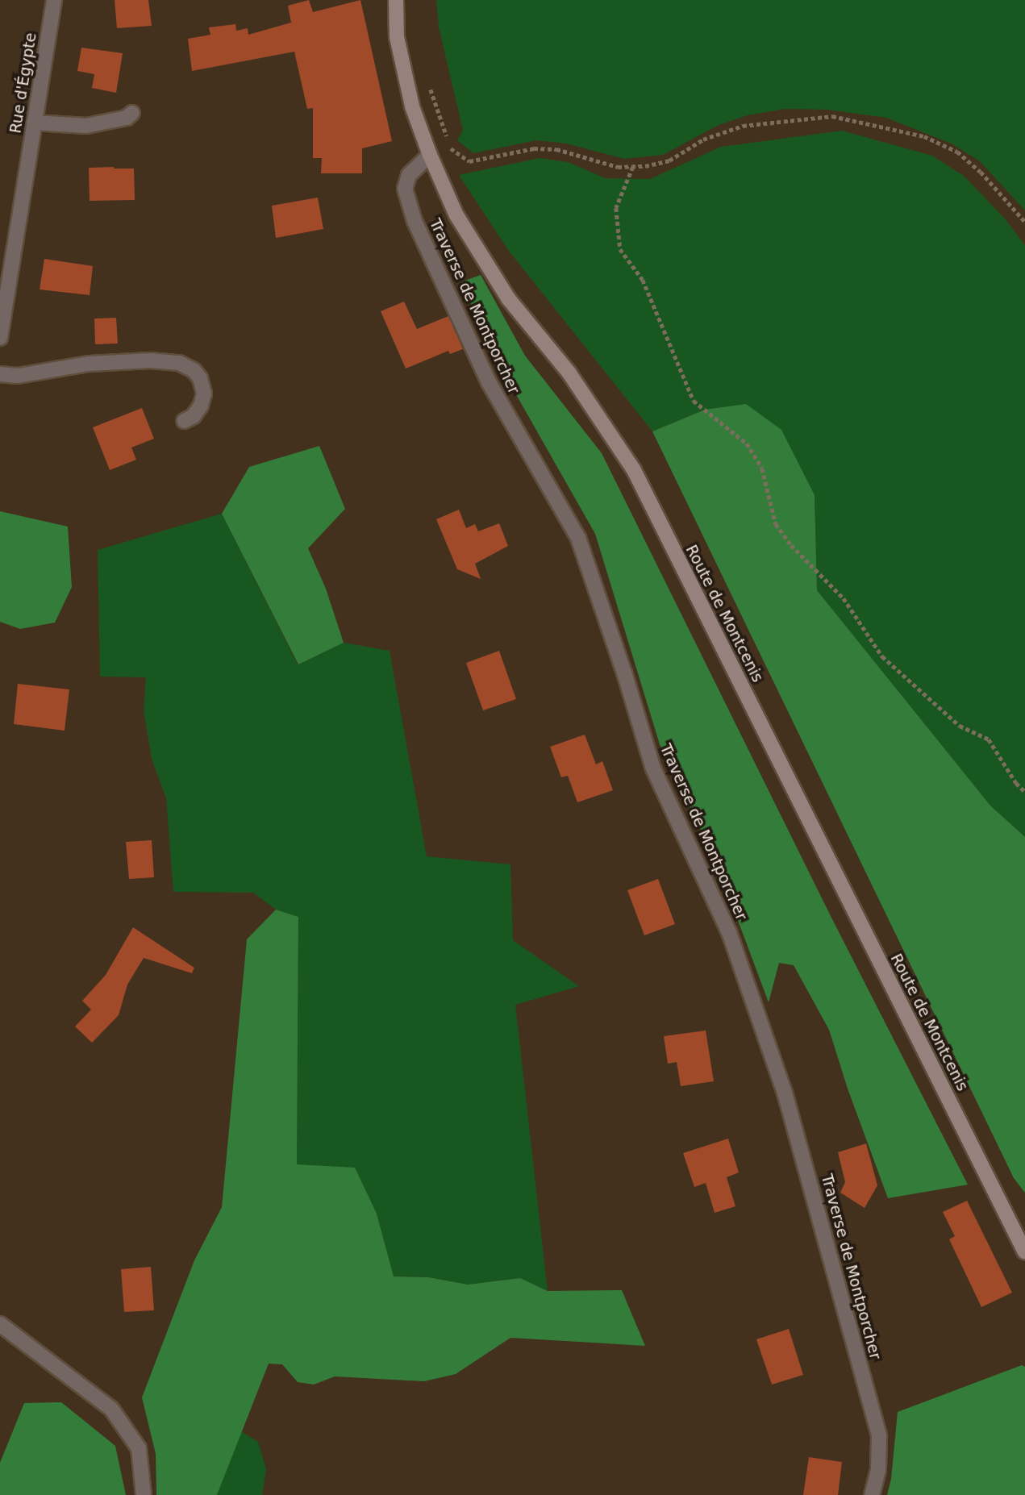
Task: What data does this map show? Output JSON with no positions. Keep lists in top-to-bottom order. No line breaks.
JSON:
{"streets":{"main road":["Route de Montcenis"],"street":["Rue d'Égypte","Traverse de Montporcher"]},"crossings":[["Traverse de Montporcher","Route de Montcenis"]]}
